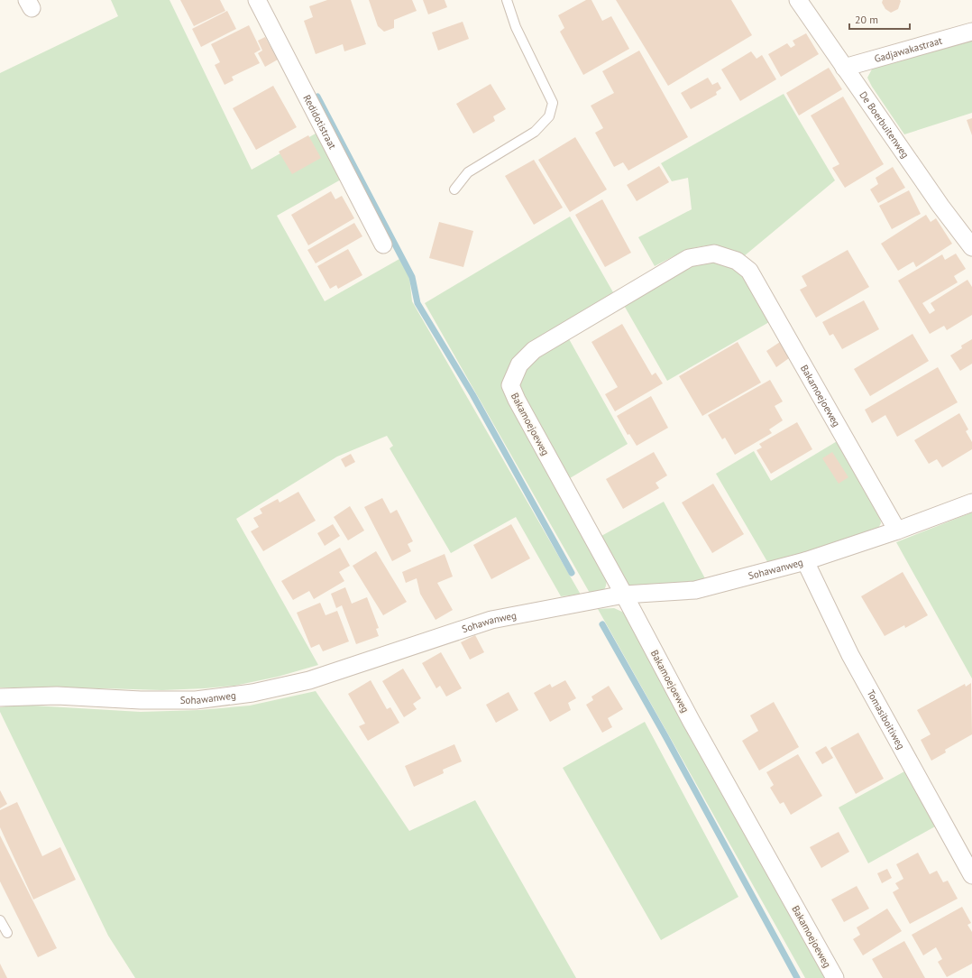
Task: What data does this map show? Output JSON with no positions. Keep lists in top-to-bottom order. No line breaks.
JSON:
{"streets":{"street":["Gadjawakastraat","Redidotistraat","De Boerbuitenweg","Bakamoejoeweg","Sohawanweg","Tomasiboitiweg"]},"crossings":[["Gadjawakastraat","De Boerbuitenweg"],["Bakamoejoeweg","Sohawanweg"],["Sohawanweg","Tomasiboitiweg"]],"scale_bar":"20 m"}
